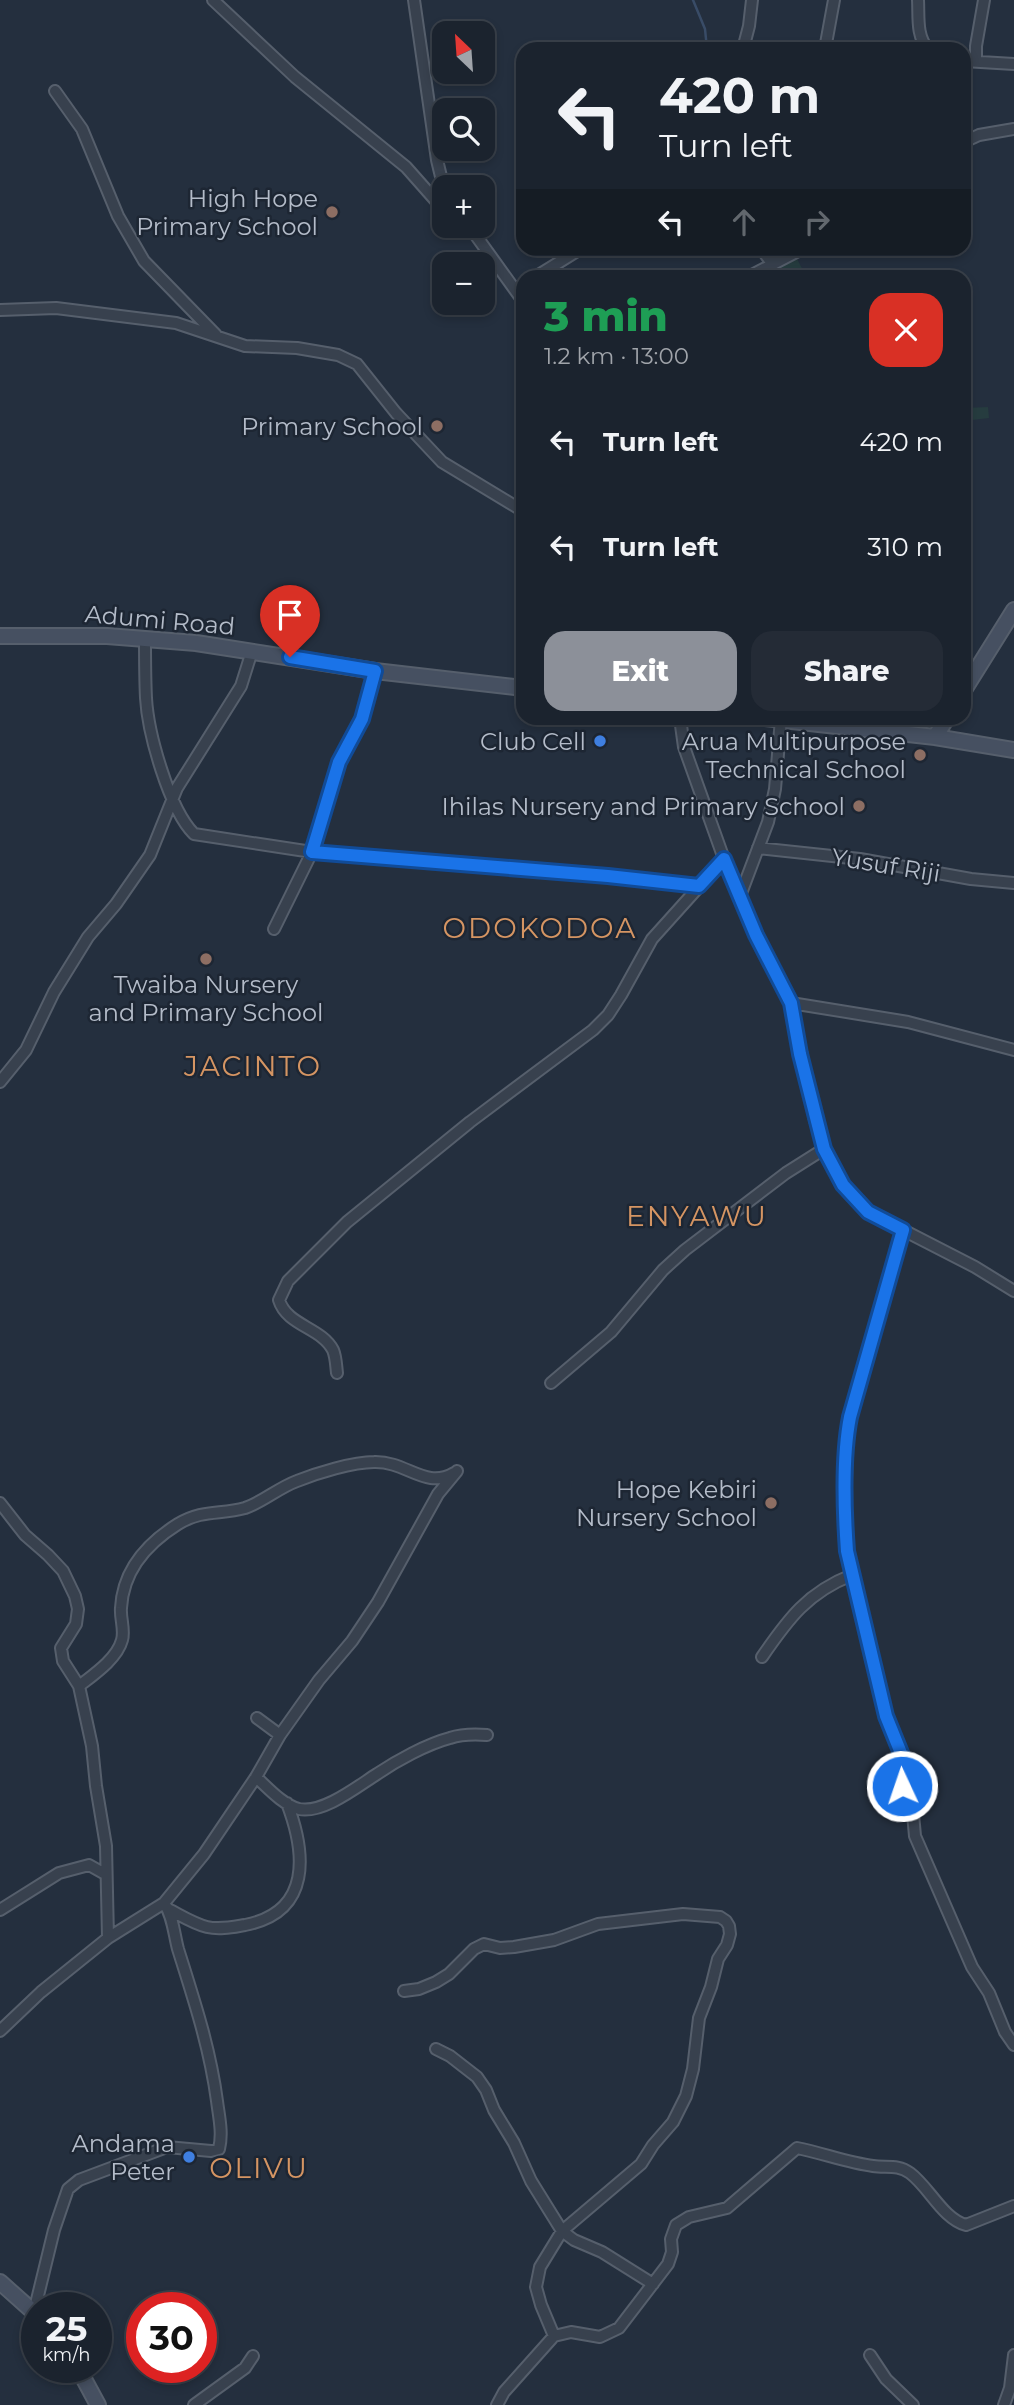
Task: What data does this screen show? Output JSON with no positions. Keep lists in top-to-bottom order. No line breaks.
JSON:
{"streets":{"main road":["Adumi Road"],"street":["Yusuf Riji"]},"districts":["ODOKODOA","JACINTO","ENYAWU","OLIVU"],"places":["High Hope Primary School","Primary School","Club Cell","Arua Multipurpose Technical School","Ihilas Nursery and Primary School","Twaiba Nursery and Primary School","Hope Kebiri Nursery School","Andama Peter"],"north":"top left","page":{"map_buttons":["+","−"],"turn":["420 m","Turn left"],"heading":["3 min","1.2 km · 13:00"],"list":[{"name":"Turn left","value":"420 m"},{"name":"Turn left","value":"310 m"}],"buttons":["Exit","Share"],"speed":"25 km/h","limit":"30"}}
